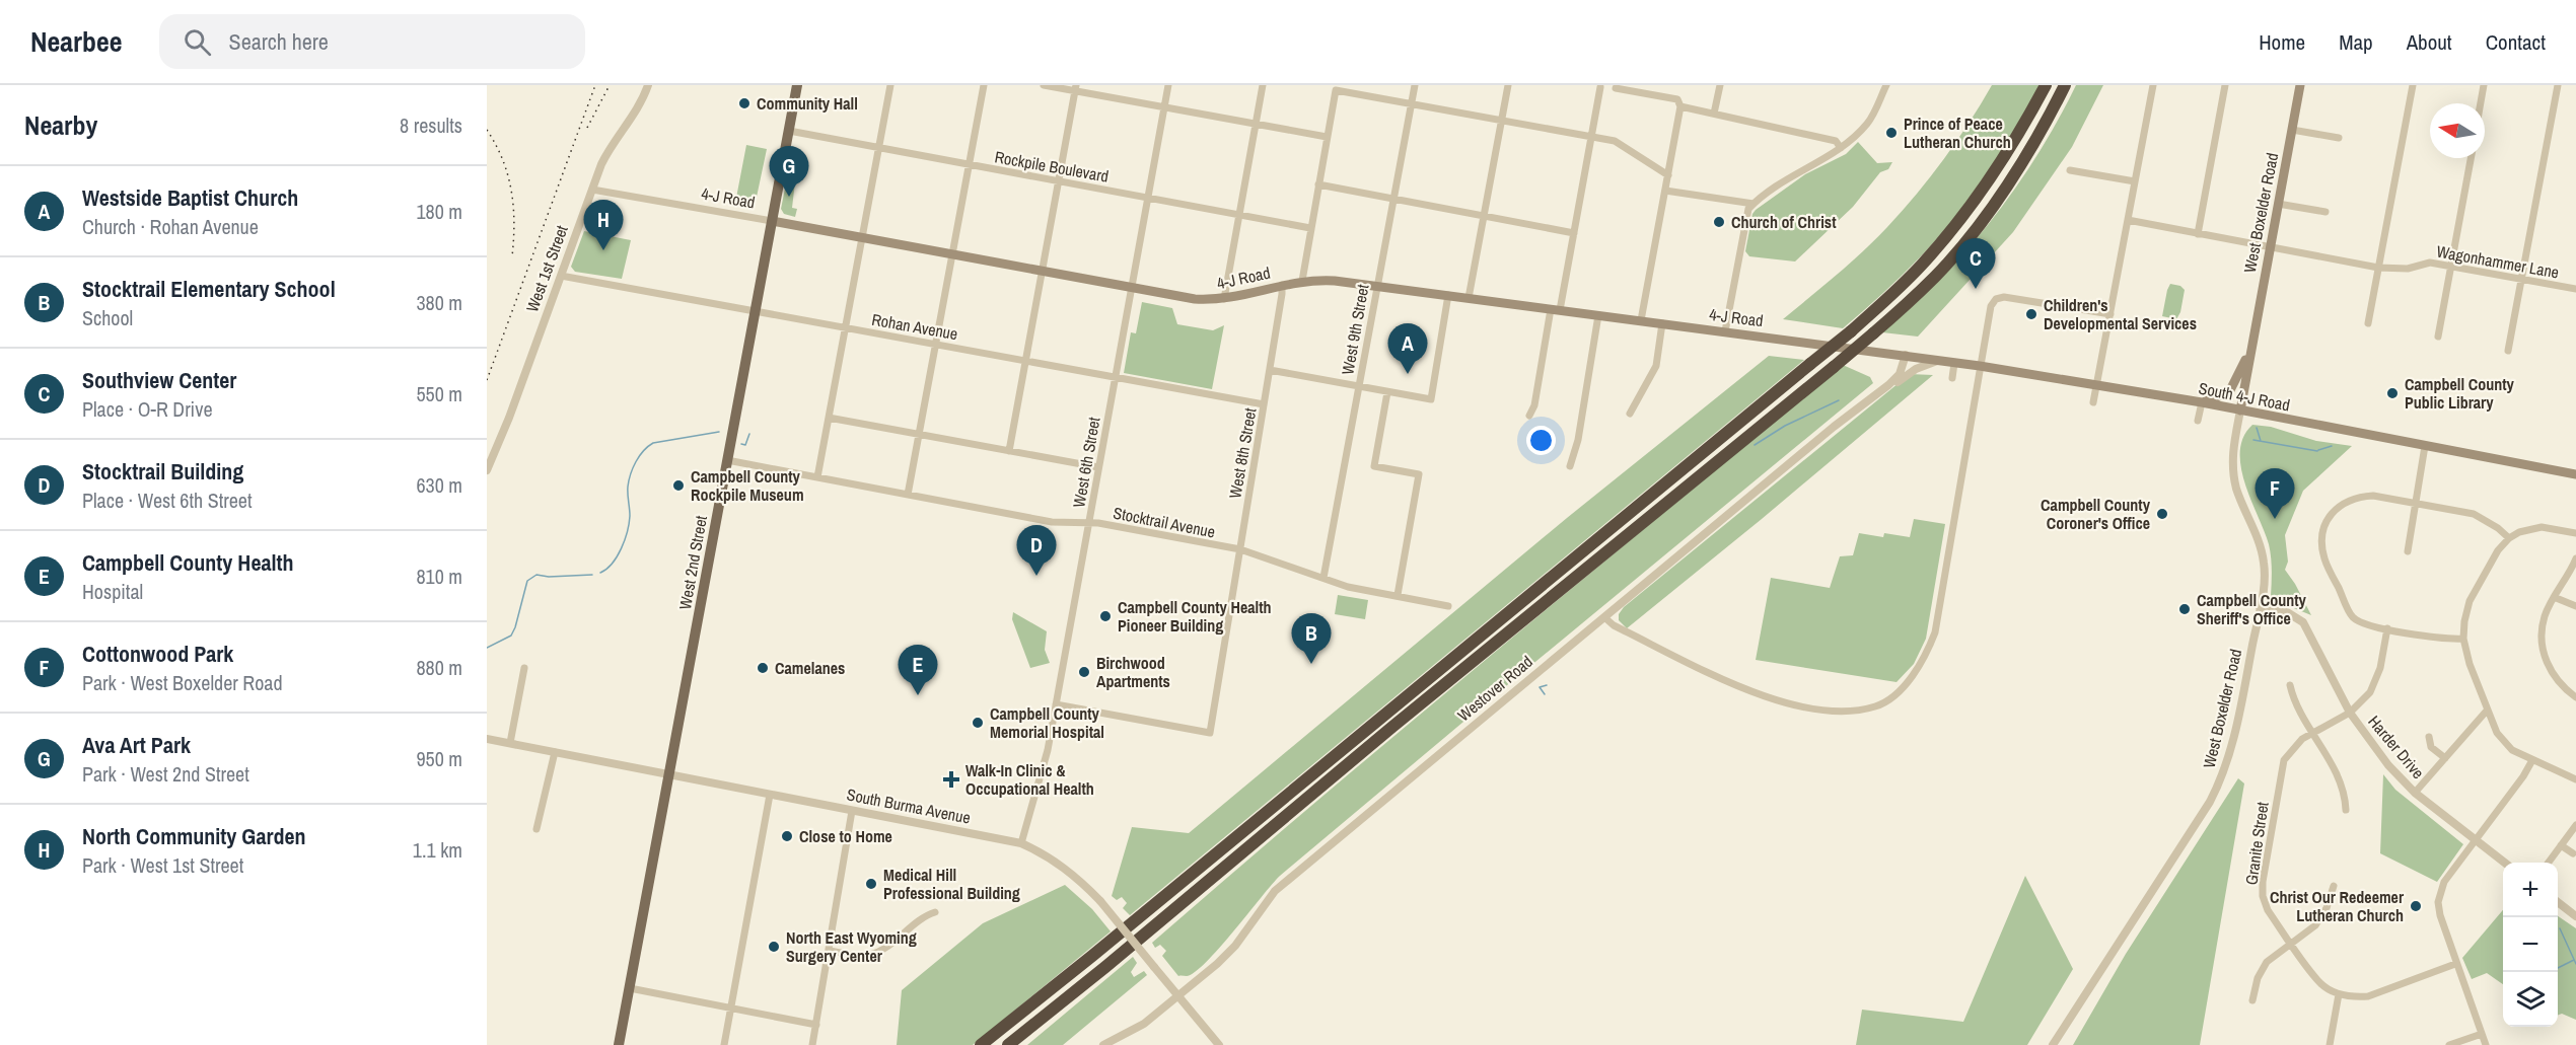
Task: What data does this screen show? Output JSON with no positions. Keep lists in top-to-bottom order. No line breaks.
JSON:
{"streets":{"main road":["4-J Road","West Boxelder Road","South 4-J Road","West 2nd Street"],"street":["Rockpile Boulevard","Wagonhammer Lane","West 1st Street","Rohan Avenue","West 9th Street","West 8th Street","West 6th Street","Stocktrail Avenue","Westover Road","Harder Drive","South Burma Avenue","Granite Street"]},"crossings":[["Rockpile Boulevard","West 6th Street"],["Rockpile Boulevard","West 2nd Street"],["4-J Road","West 1st Street"],["4-J Road","West 9th Street"],["4-J Road","South 4-J Road"],["4-J Road","West 8th Street"],["4-J Road","West 6th Street"],["4-J Road","West 2nd Street"],["4-J Road","Westover Road"],["West Boxelder Road","Wagonhammer Lane"],["West Boxelder Road","South 4-J Road"],["West Boxelder Road","Harder Drive"],["West 1st Street","Rohan Avenue"],["Rohan Avenue","West 8th Street"],["Rohan Avenue","West 6th Street"],["Rohan Avenue","West 2nd Street"],["West 9th Street","Stocktrail Avenue"],["South 4-J Road","Westover Road"],["West 8th Street","West 6th Street"],["West 8th Street","Stocktrail Avenue"],["West 6th Street","Stocktrail Avenue"],["West 6th Street","South Burma Avenue"],["Stocktrail Avenue","West 2nd Street"],["West 2nd Street","South Burma Avenue"],["Westover Road","South Burma Avenue"],["Harder Drive","Granite Street"]],"places":{"other":["Community Hall","Prince of Peace Lutheran Church","Church of Christ","Children's Developmental Services","Campbell County Public Library","Campbell County Rockpile Museum","Campbell County Coroner's Office","Campbell County Sheriff's Office","Campbell County Health Pioneer Building","Camelanes","Birchwood Apartments","Campbell County Memorial Hospital","Close to Home","Medical Hill Professional Building","Christ Our Redeemer Lutheran Church","North East Wyoming Surgery Center"],"health":["Walk-In Clinic & Occupational Health"]},"north":"left","page":{"header":"Nearbee","search":"Search here","nav":["Home","Map","About","Contact"],"heading":["Nearby","8 results"],"pins":["G","H","C","A","F","D","B","E"],"list":[{"mark":"A","name":"Westside Baptist Church","note":"Church · Rohan Avenue","value":"180 m"},{"mark":"B","name":"Stocktrail Elementary School","note":"School","value":"380 m"},{"mark":"C","name":"Southview Center","note":"Place · O-R Drive","value":"550 m"},{"mark":"D","name":"Stocktrail Building","note":"Place · West 6th Street","value":"630 m"},{"mark":"E","name":"Campbell County Health","note":"Hospital","value":"810 m"},{"mark":"F","name":"Cottonwood Park","note":"Park · West Boxelder Road","value":"880 m"},{"mark":"G","name":"Ava Art Park","note":"Park · West 2nd Street","value":"950 m"},{"mark":"H","name":"North Community Garden","note":"Park · West 1st Street","value":"1.1 km"}],"map_buttons":["+","−"]}}
